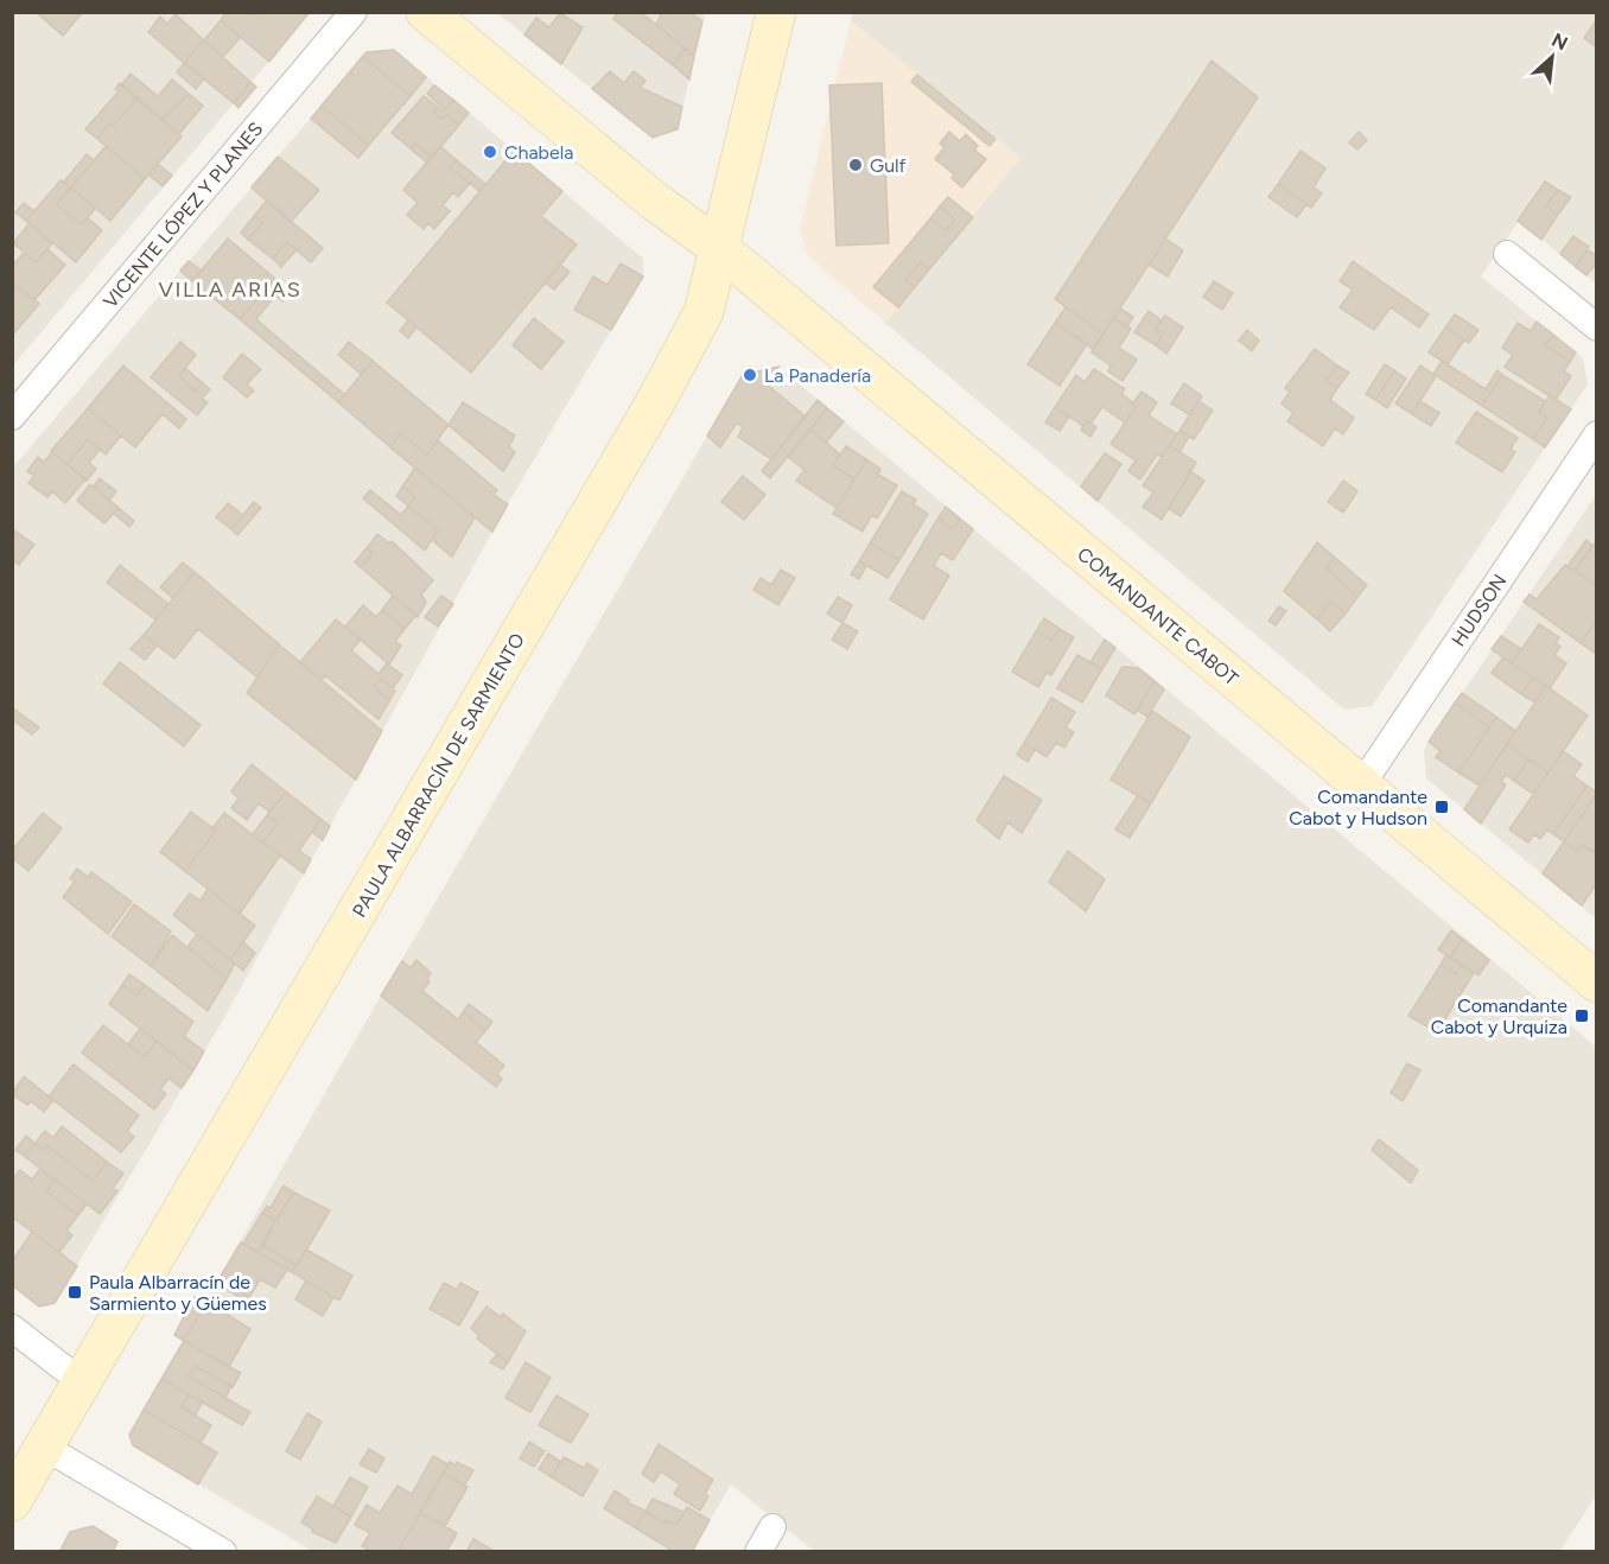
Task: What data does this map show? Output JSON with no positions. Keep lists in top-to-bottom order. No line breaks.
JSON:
{"streets":{"main road":["COMANDANTE CABOT","PAULA ALBARRACÍN DE SARMIENTO"],"street":["VICENTE LÓPEZ Y PLANES","HUDSON"]},"crossings":[["HUDSON","COMANDANTE CABOT"],["COMANDANTE CABOT","PAULA ALBARRACÍN DE SARMIENTO"]],"districts":["VILLA ARIAS"],"places":{"other":["Chabela","Gulf","La Panadería"],"transit":["Comandante Cabot y Hudson","Comandante Cabot y Urquiza","Paula Albarracín de Sarmiento y Güemes"]},"north":"top right"}
